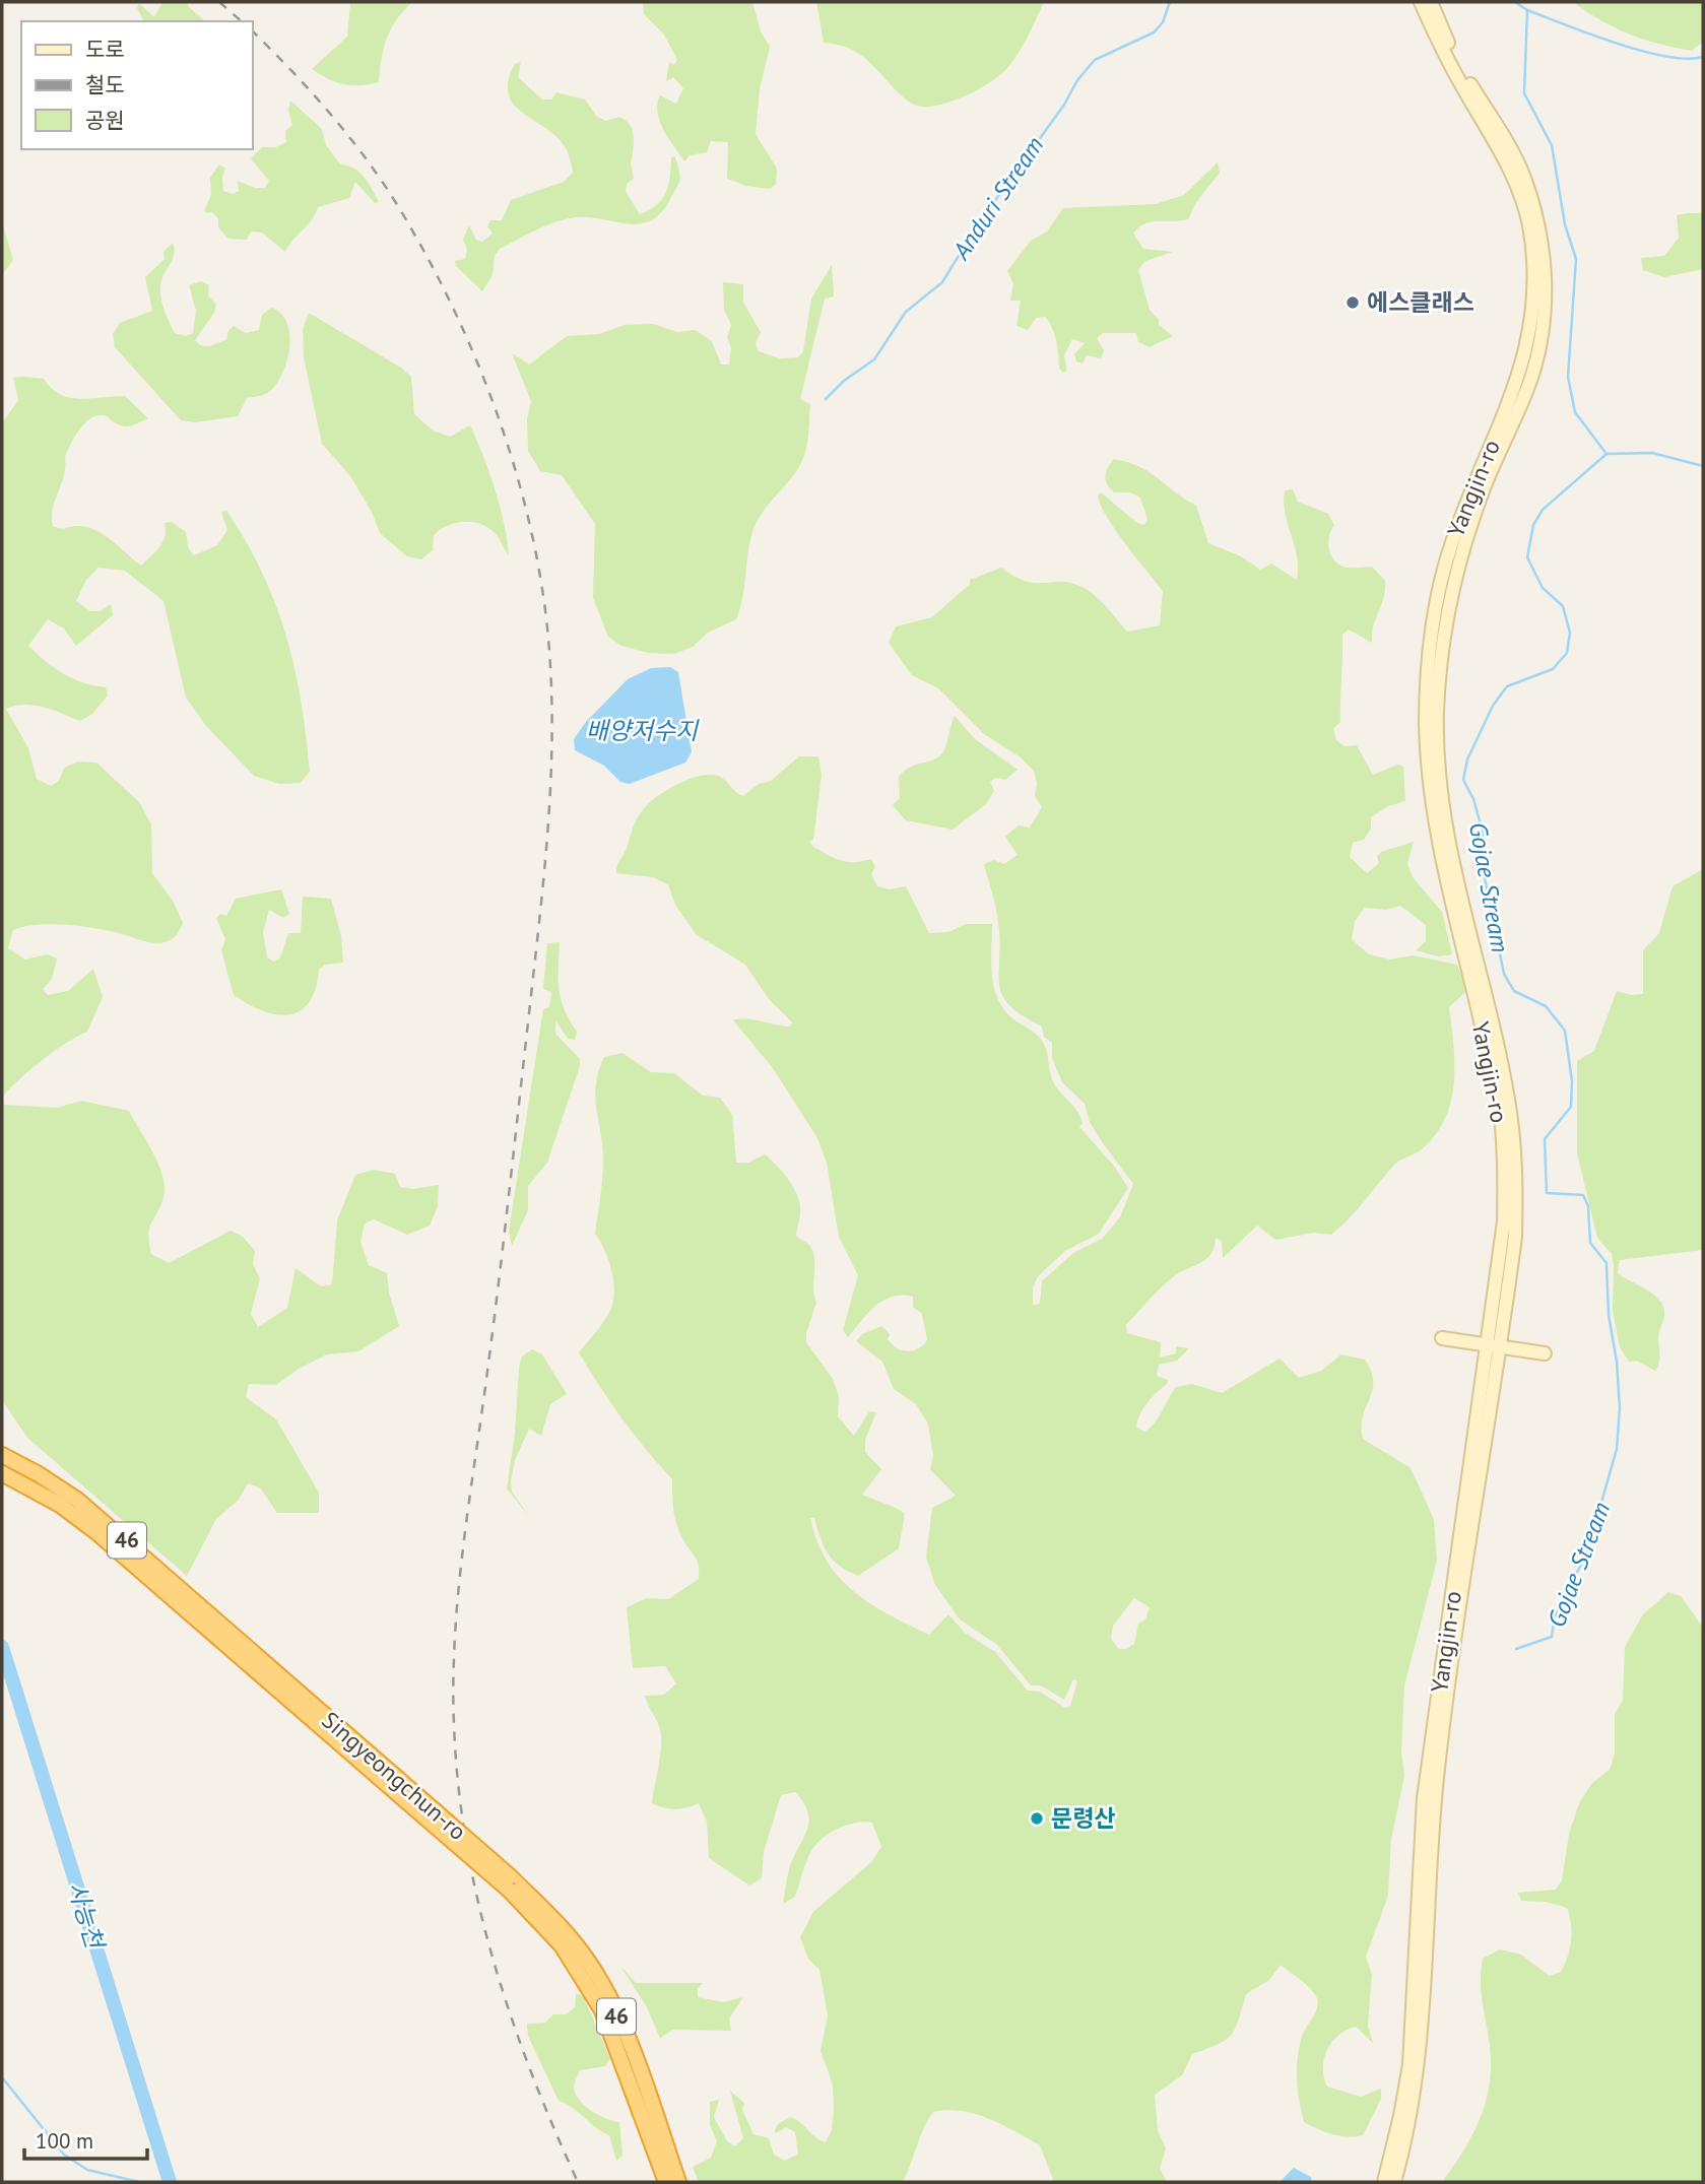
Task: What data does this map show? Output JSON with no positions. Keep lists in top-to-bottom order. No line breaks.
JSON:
{"streets":{"highway":["46","Singyeongchun-ro"],"main road":["Yangjin-ro"]},"water":["Anduri Stream","배양저수지","Gojae Stream","사능천"],"places":["에스클래스","문령산"],"legend":["도로","철도","공원"],"scale_bar":"100 m"}
